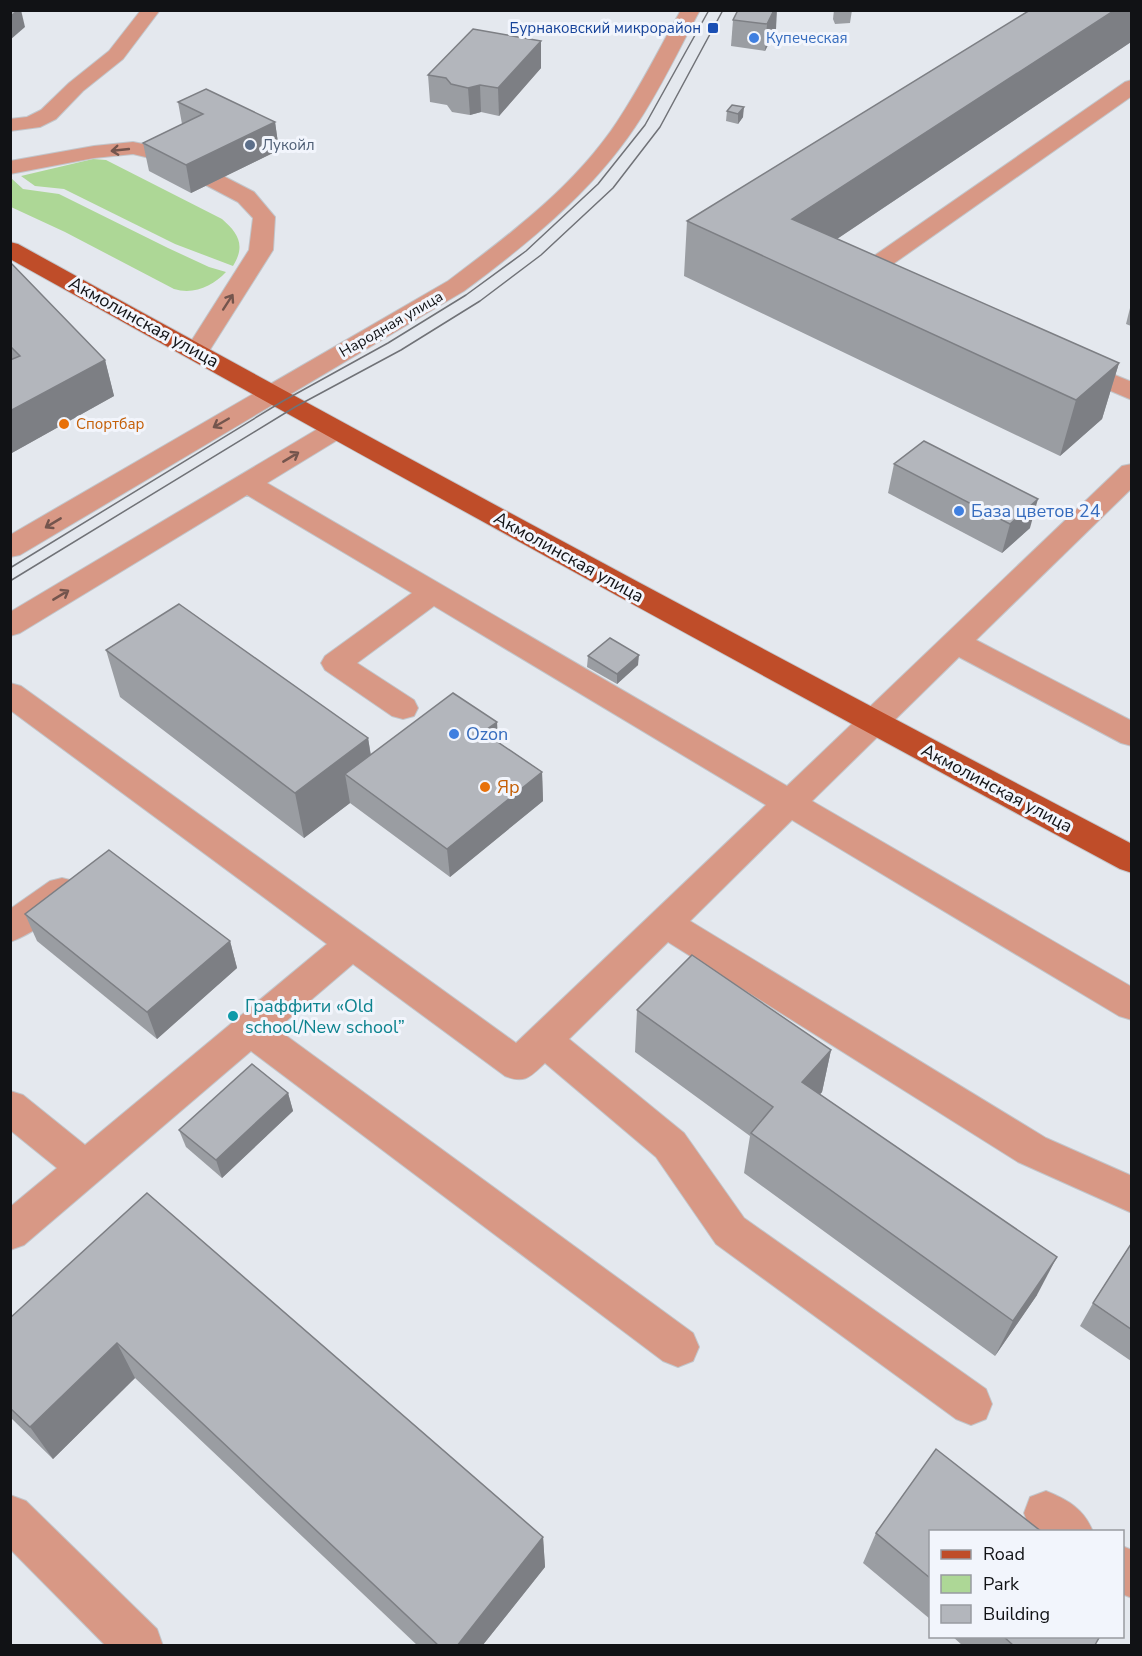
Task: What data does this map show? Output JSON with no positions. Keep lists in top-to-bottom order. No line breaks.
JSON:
{"streets":{"main road":["Акмолинская улица"],"street":["Народная улица"]},"crossings":[["Акмолинская улица","Народная улица"]],"places":{"transit":["Бурнаковский микрорайон"],"other":["Купеческая","Лукойл","Спортбар","База цветов 24","Ozon","Яр","Граффити «Old school/New school”"]},"legend":["Road","Park","Building"]}
